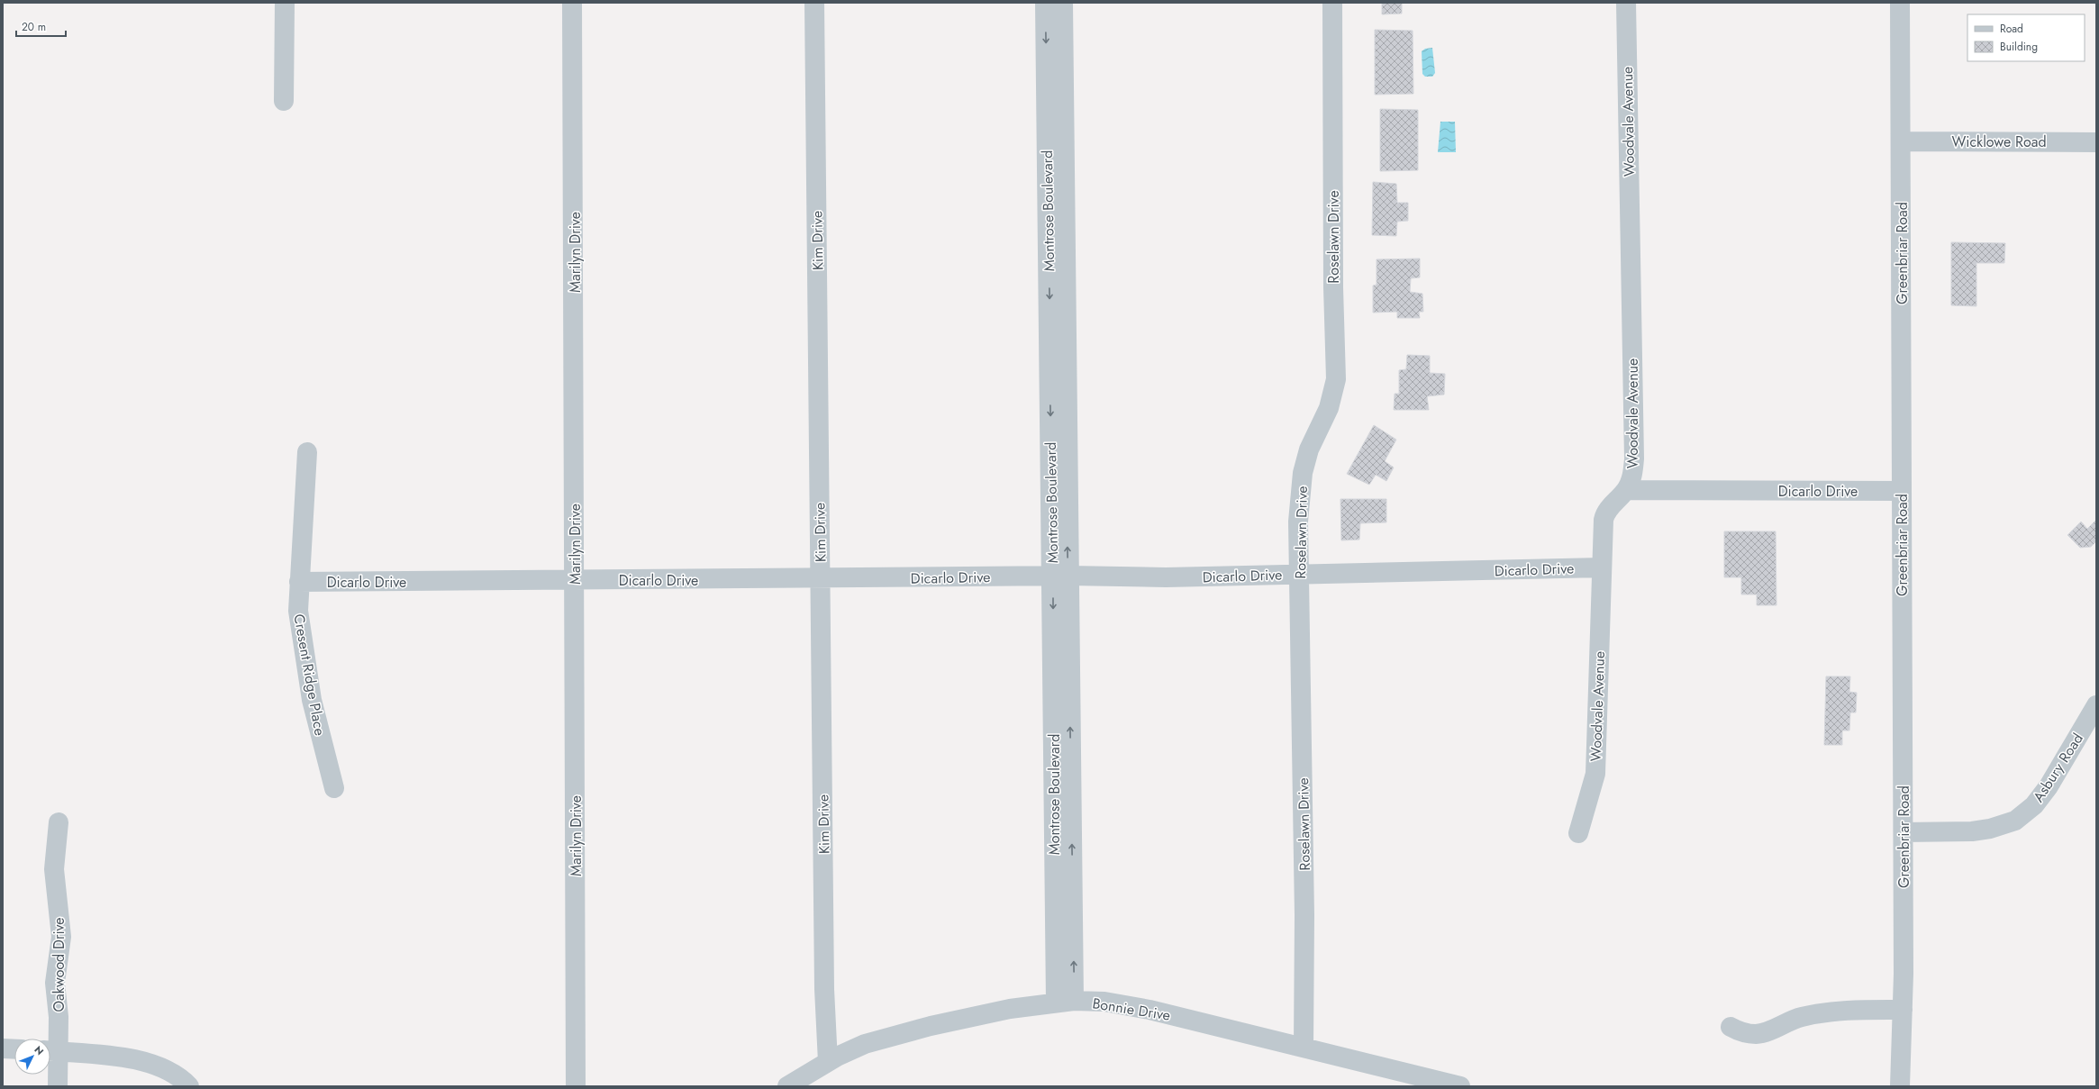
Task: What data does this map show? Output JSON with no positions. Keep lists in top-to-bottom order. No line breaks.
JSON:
{"streets":{"street":["Woodvale Avenue","Wicklowe Road","Montrose Boulevard","Roselawn Drive","Kim Drive","Marilyn Drive","Greenbriar Road","Dicarlo Drive","Cresent Ridge Place","Asbury Road","Oakwood Drive","Bonnie Drive"]},"crossings":[["Woodvale Avenue","Dicarlo Drive"],["Wicklowe Road","Greenbriar Road"],["Montrose Boulevard","Dicarlo Drive"],["Montrose Boulevard","Bonnie Drive"],["Roselawn Drive","Dicarlo Drive"],["Roselawn Drive","Bonnie Drive"],["Kim Drive","Dicarlo Drive"],["Kim Drive","Bonnie Drive"],["Marilyn Drive","Dicarlo Drive"],["Greenbriar Road","Dicarlo Drive"],["Greenbriar Road","Asbury Road"],["Dicarlo Drive","Cresent Ridge Place"]],"legend":["Road","Building"],"scale_bar":"20 m","north":"top right"}
